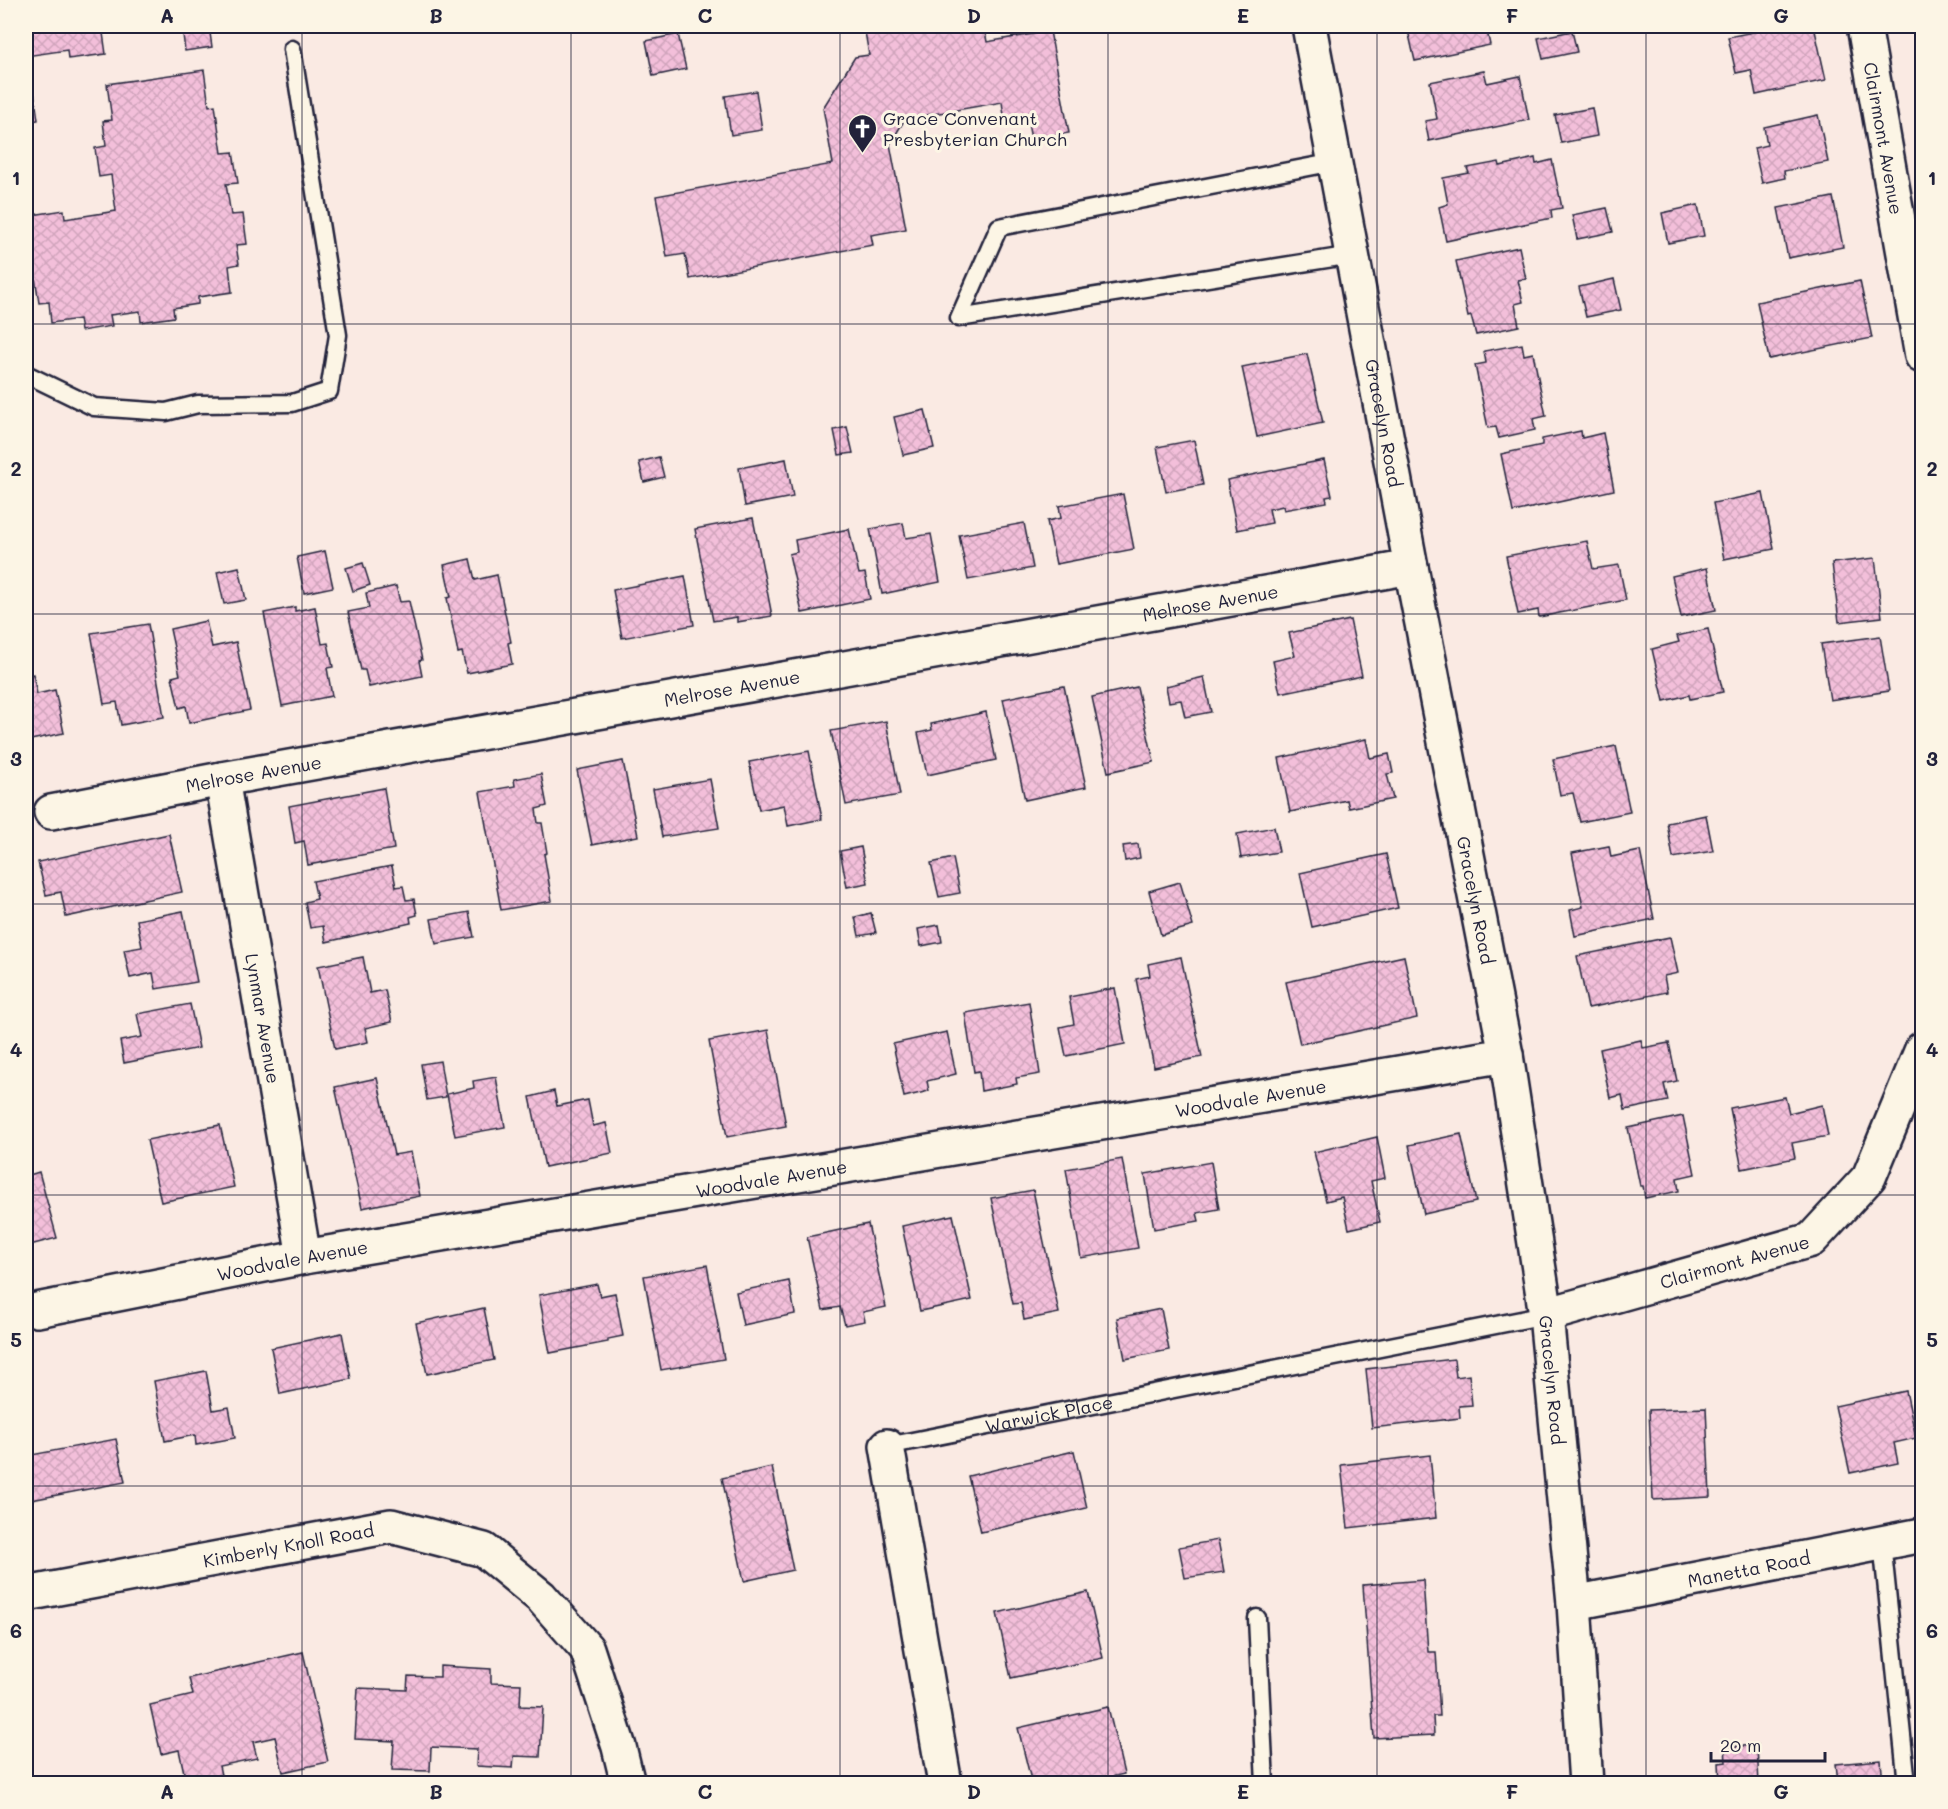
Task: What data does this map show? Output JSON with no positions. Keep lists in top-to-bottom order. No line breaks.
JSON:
{"streets":{"street":["Clairmont Avenue","Gracelyn Road","Melrose Avenue","Lynmar Avenue","Woodvale Avenue","Warwick Place","Kimberly Knoll Road","Manetta Road"]},"crossings":[["Clairmont Avenue","Gracelyn Road"],["Clairmont Avenue","Warwick Place"],["Gracelyn Road","Melrose Avenue"],["Gracelyn Road","Woodvale Avenue"],["Gracelyn Road","Warwick Place"],["Gracelyn Road","Manetta Road"],["Melrose Avenue","Lynmar Avenue"],["Lynmar Avenue","Woodvale Avenue"]],"places":{"church":["Grace Convenant Presbyterian Church"]},"scale_bar":"20 m","grid":{"columns":["A","B","C","D","E","F","G"],"rows":["1","2","3","4","5","6"]}}
